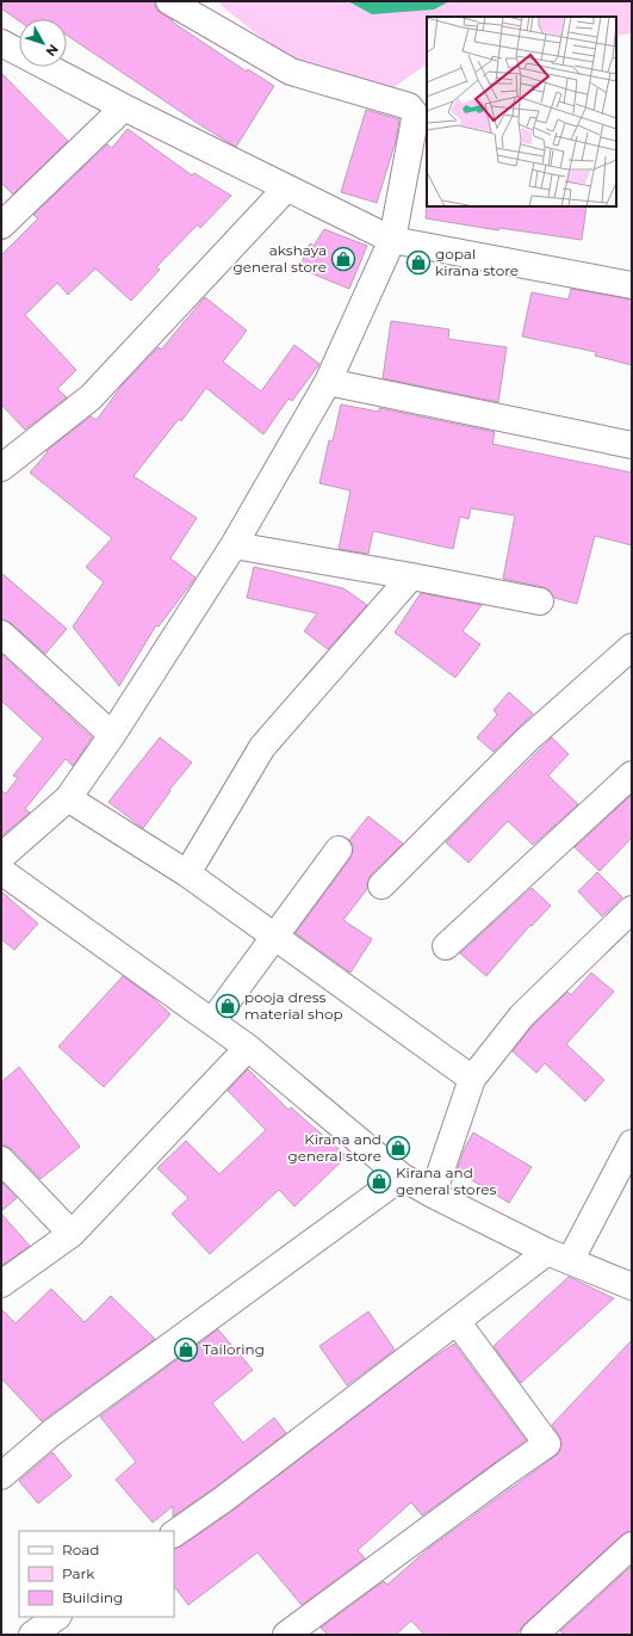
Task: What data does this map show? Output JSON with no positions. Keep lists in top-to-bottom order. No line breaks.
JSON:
{"places":{"shop":["akshaya general store","gopal kirana store","pooja dress material shop","Kirana and general store","Kirana and general stores","Tailoring"]},"legend":["Road","Park","Building"],"north":"bottom right"}
